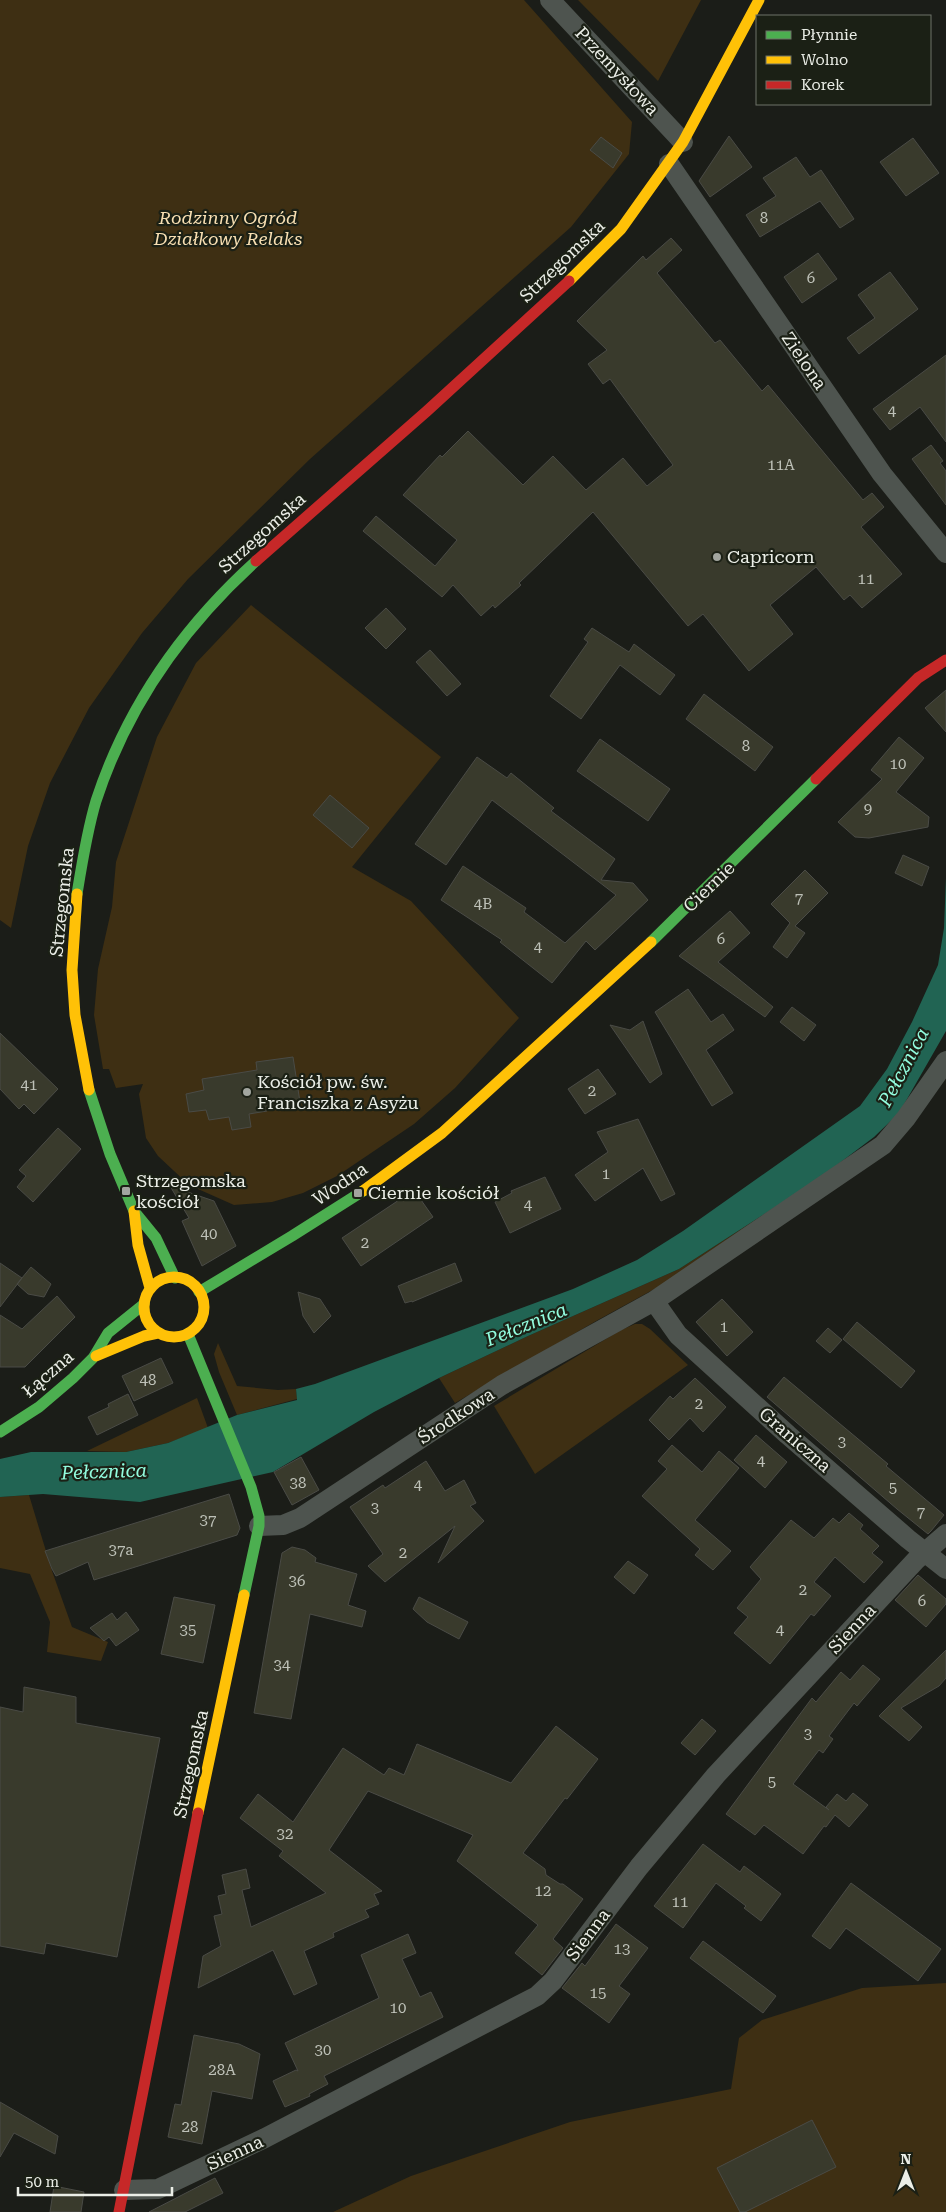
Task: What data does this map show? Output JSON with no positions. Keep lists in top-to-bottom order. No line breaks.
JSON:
{"streets":{"main road":["Strzegomska","Ciernie","Wodna","Łączna"],"street":["Przemysłowa","Zielona","Środkowa","Graniczna","Sienna"]},"crossings":[["Przemysłowa","Strzegomska"],["Strzegomska","Zielona"],["Strzegomska","Wodna"],["Strzegomska","Łączna"],["Strzegomska","Środkowa"],["Strzegomska","Sienna"],["Ciernie","Wodna"],["Wodna","Łączna"],["Środkowa","Graniczna"],["Graniczna","Sienna"]],"water":["Pełcznica"],"parks":["Rodzinny Ogród Działkowy Relaks"],"places":{"other":["Capricorn","Kościół pw. św. Franciszka z Asyżu"],"transit":["Strzegomska kościół","Ciernie kościół"]},"house_numbers":["8","6","4","11A","11","8","10","9","7","4B","6","4","41","2","1","4","40","2","1","48","2","3","4","38","4","5","3","7","37","37a","2","36","2","6","35","4","34","3","5","32","12","11","13","15","10","30","28A","28"],"legend":["Płynnie","Wolno","Korek"],"scale_bar":"50 m","north":"top"}
